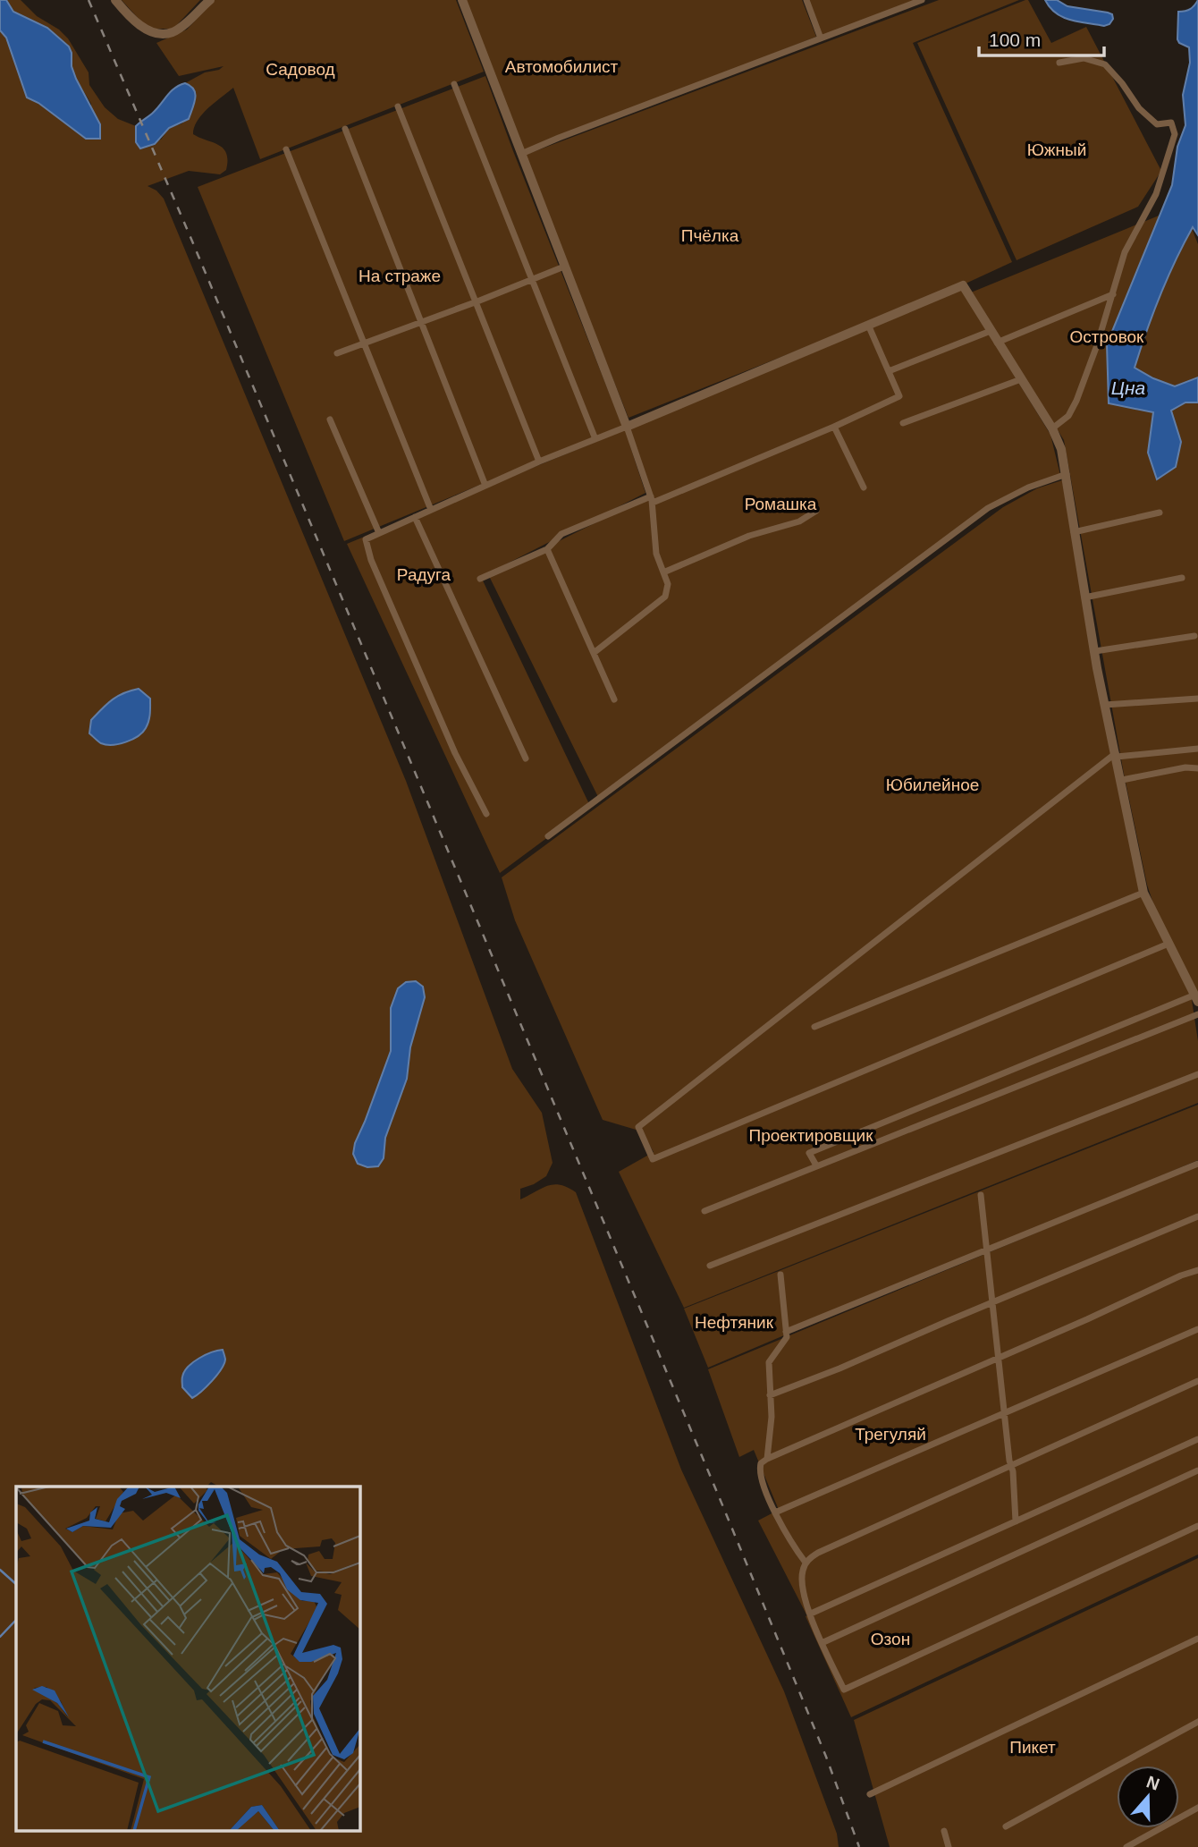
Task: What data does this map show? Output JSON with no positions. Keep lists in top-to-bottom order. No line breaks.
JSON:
{"water":["Цна"],"parks":["Автомобилист","Садовод","Южный","Пчёлка","На страже","Островок","Ромашка","Радуга","Юбилейное","Проектировщик","Нефтяник","Трегуляй","Озон","Пикет"],"scale_bar":"100 m","north":"top"}
